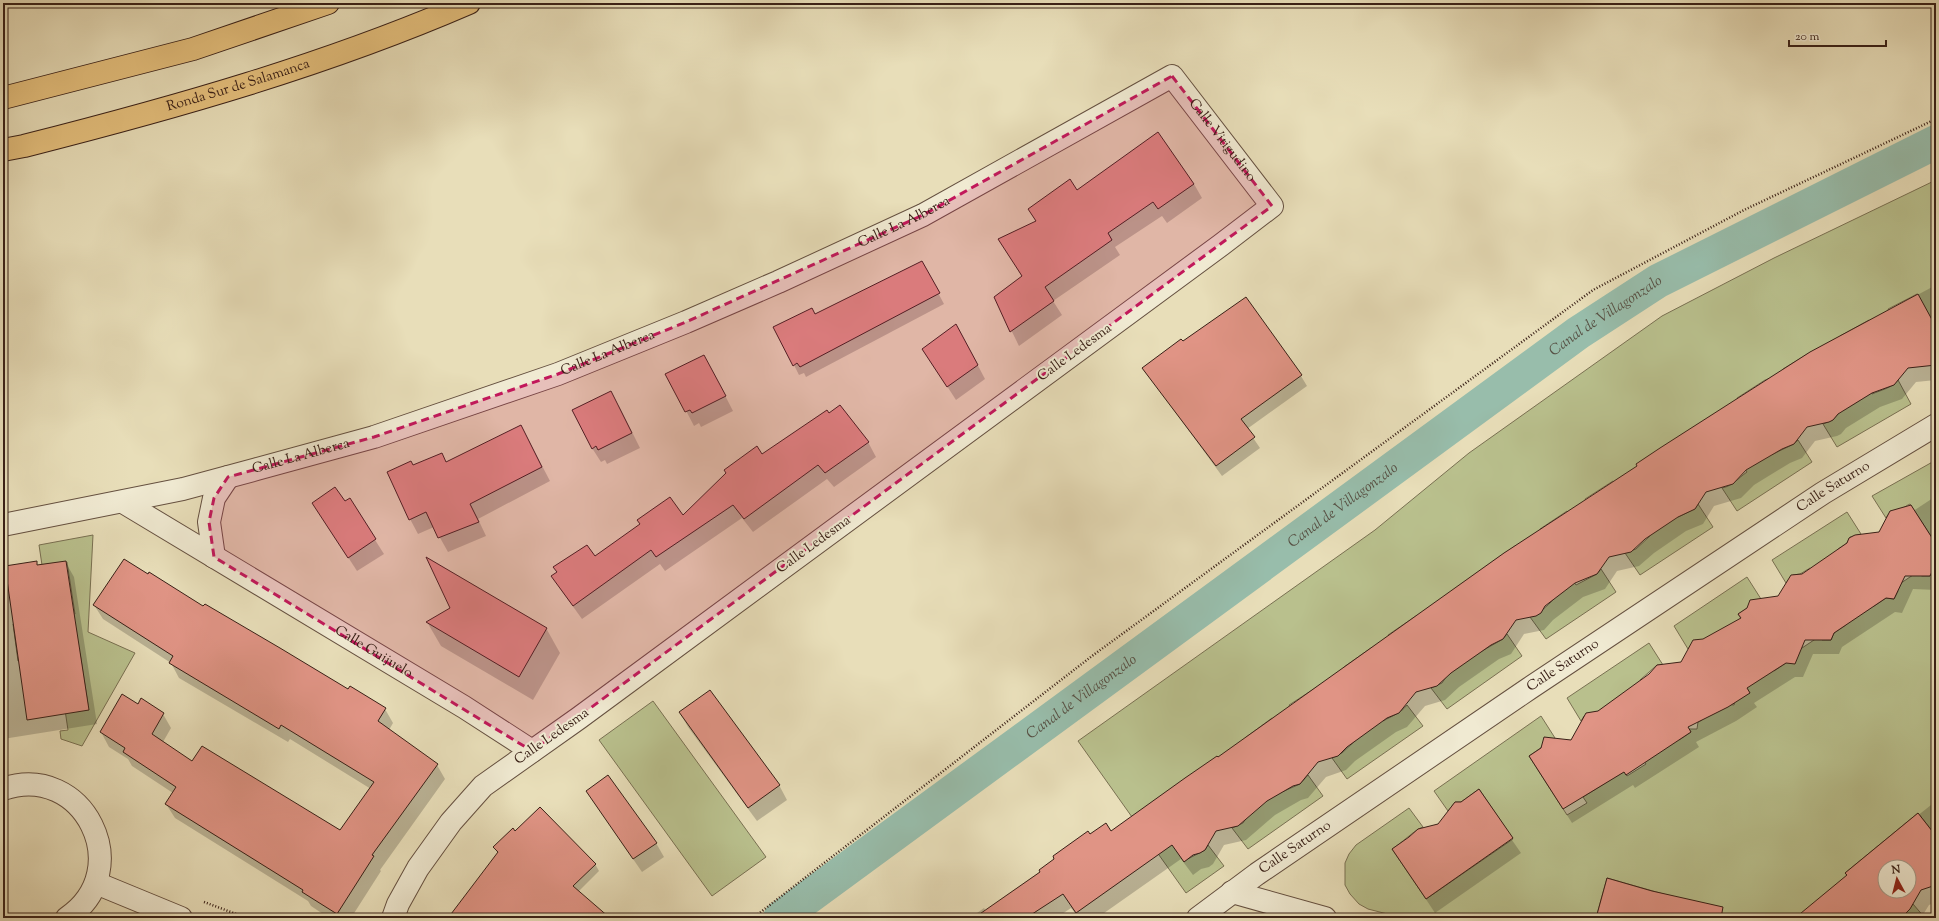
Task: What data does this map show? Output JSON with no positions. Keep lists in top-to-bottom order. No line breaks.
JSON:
{"streets":{"highway":["Ronda Sur de Salamanca"],"street":["Calle Vitigudino","Calle La Alberca","Calle Ledesma","Calle Saturno","Calle Guijuelo"]},"crossings":[["Calle Vitigudino","Calle La Alberca"],["Calle Vitigudino","Calle Ledesma"],["Calle La Alberca","Calle Guijuelo"],["Calle Ledesma","Calle Guijuelo"]],"water":["Canal de Villagonzalo"],"scale_bar":"20 m","north":"top"}
